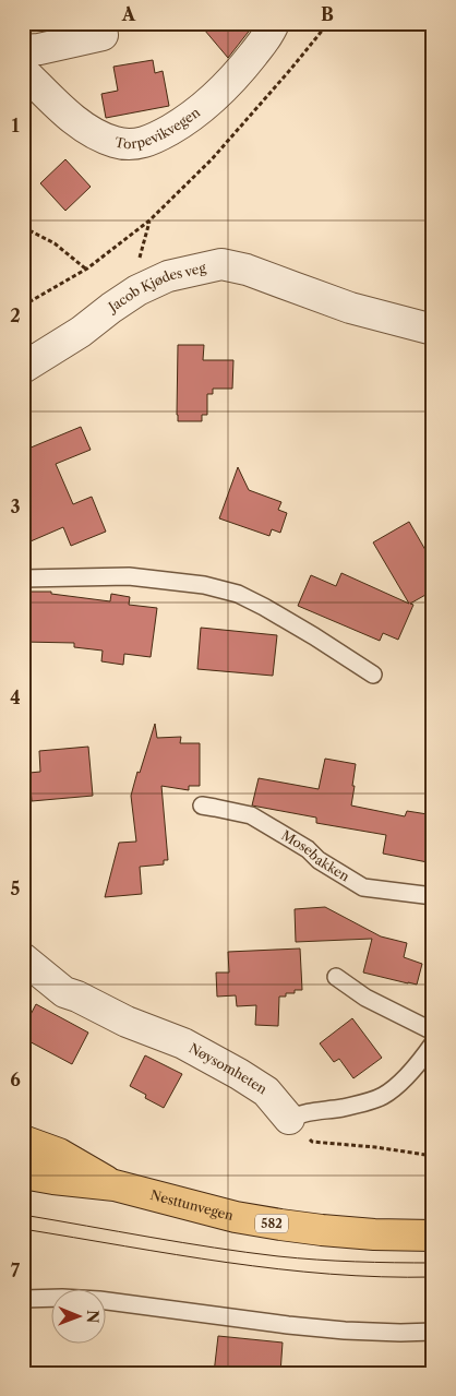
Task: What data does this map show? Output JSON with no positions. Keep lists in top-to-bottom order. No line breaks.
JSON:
{"streets":{"main road":["Nesttunvegen","582"],"street":["Torpevikvegen","Jacob Kjødes veg","Nøysomheten"],"lane":["Mosebakken"]},"north":"right","grid":{"columns":["A","B"],"rows":["1","2","3","4","5","6","7"]}}
